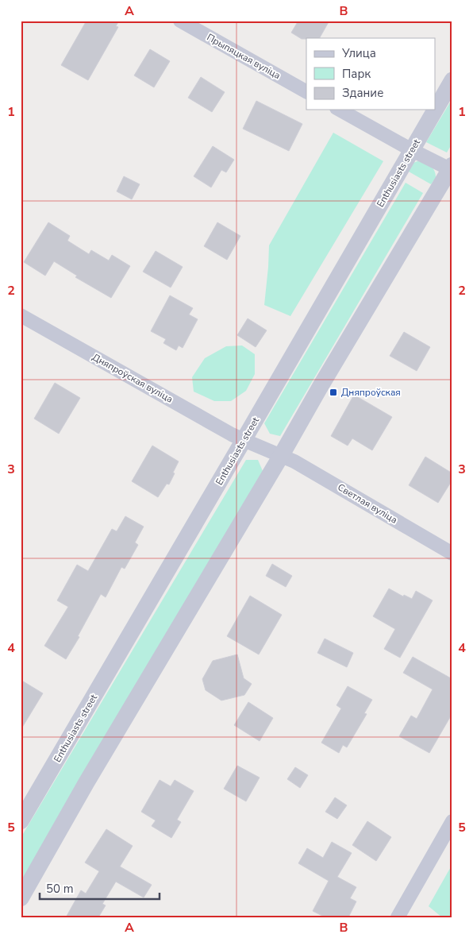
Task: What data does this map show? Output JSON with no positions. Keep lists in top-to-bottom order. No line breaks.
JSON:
{"streets":{"street":["Прыпяцкая вуліца","Enthusiasts street","Дняпроўская вуліца","Светлая вуліца"]},"crossings":[["Enthusiasts street","Дняпроўская вуліца"],["Дняпроўская вуліца","Светлая вуліца"]],"places":{"transit":["Дняпроўская"]},"legend":["Улица","Парк","Здание"],"scale_bar":"50 m","grid":{"columns":["A","B"],"rows":["1","2","3","4","5"]}}
